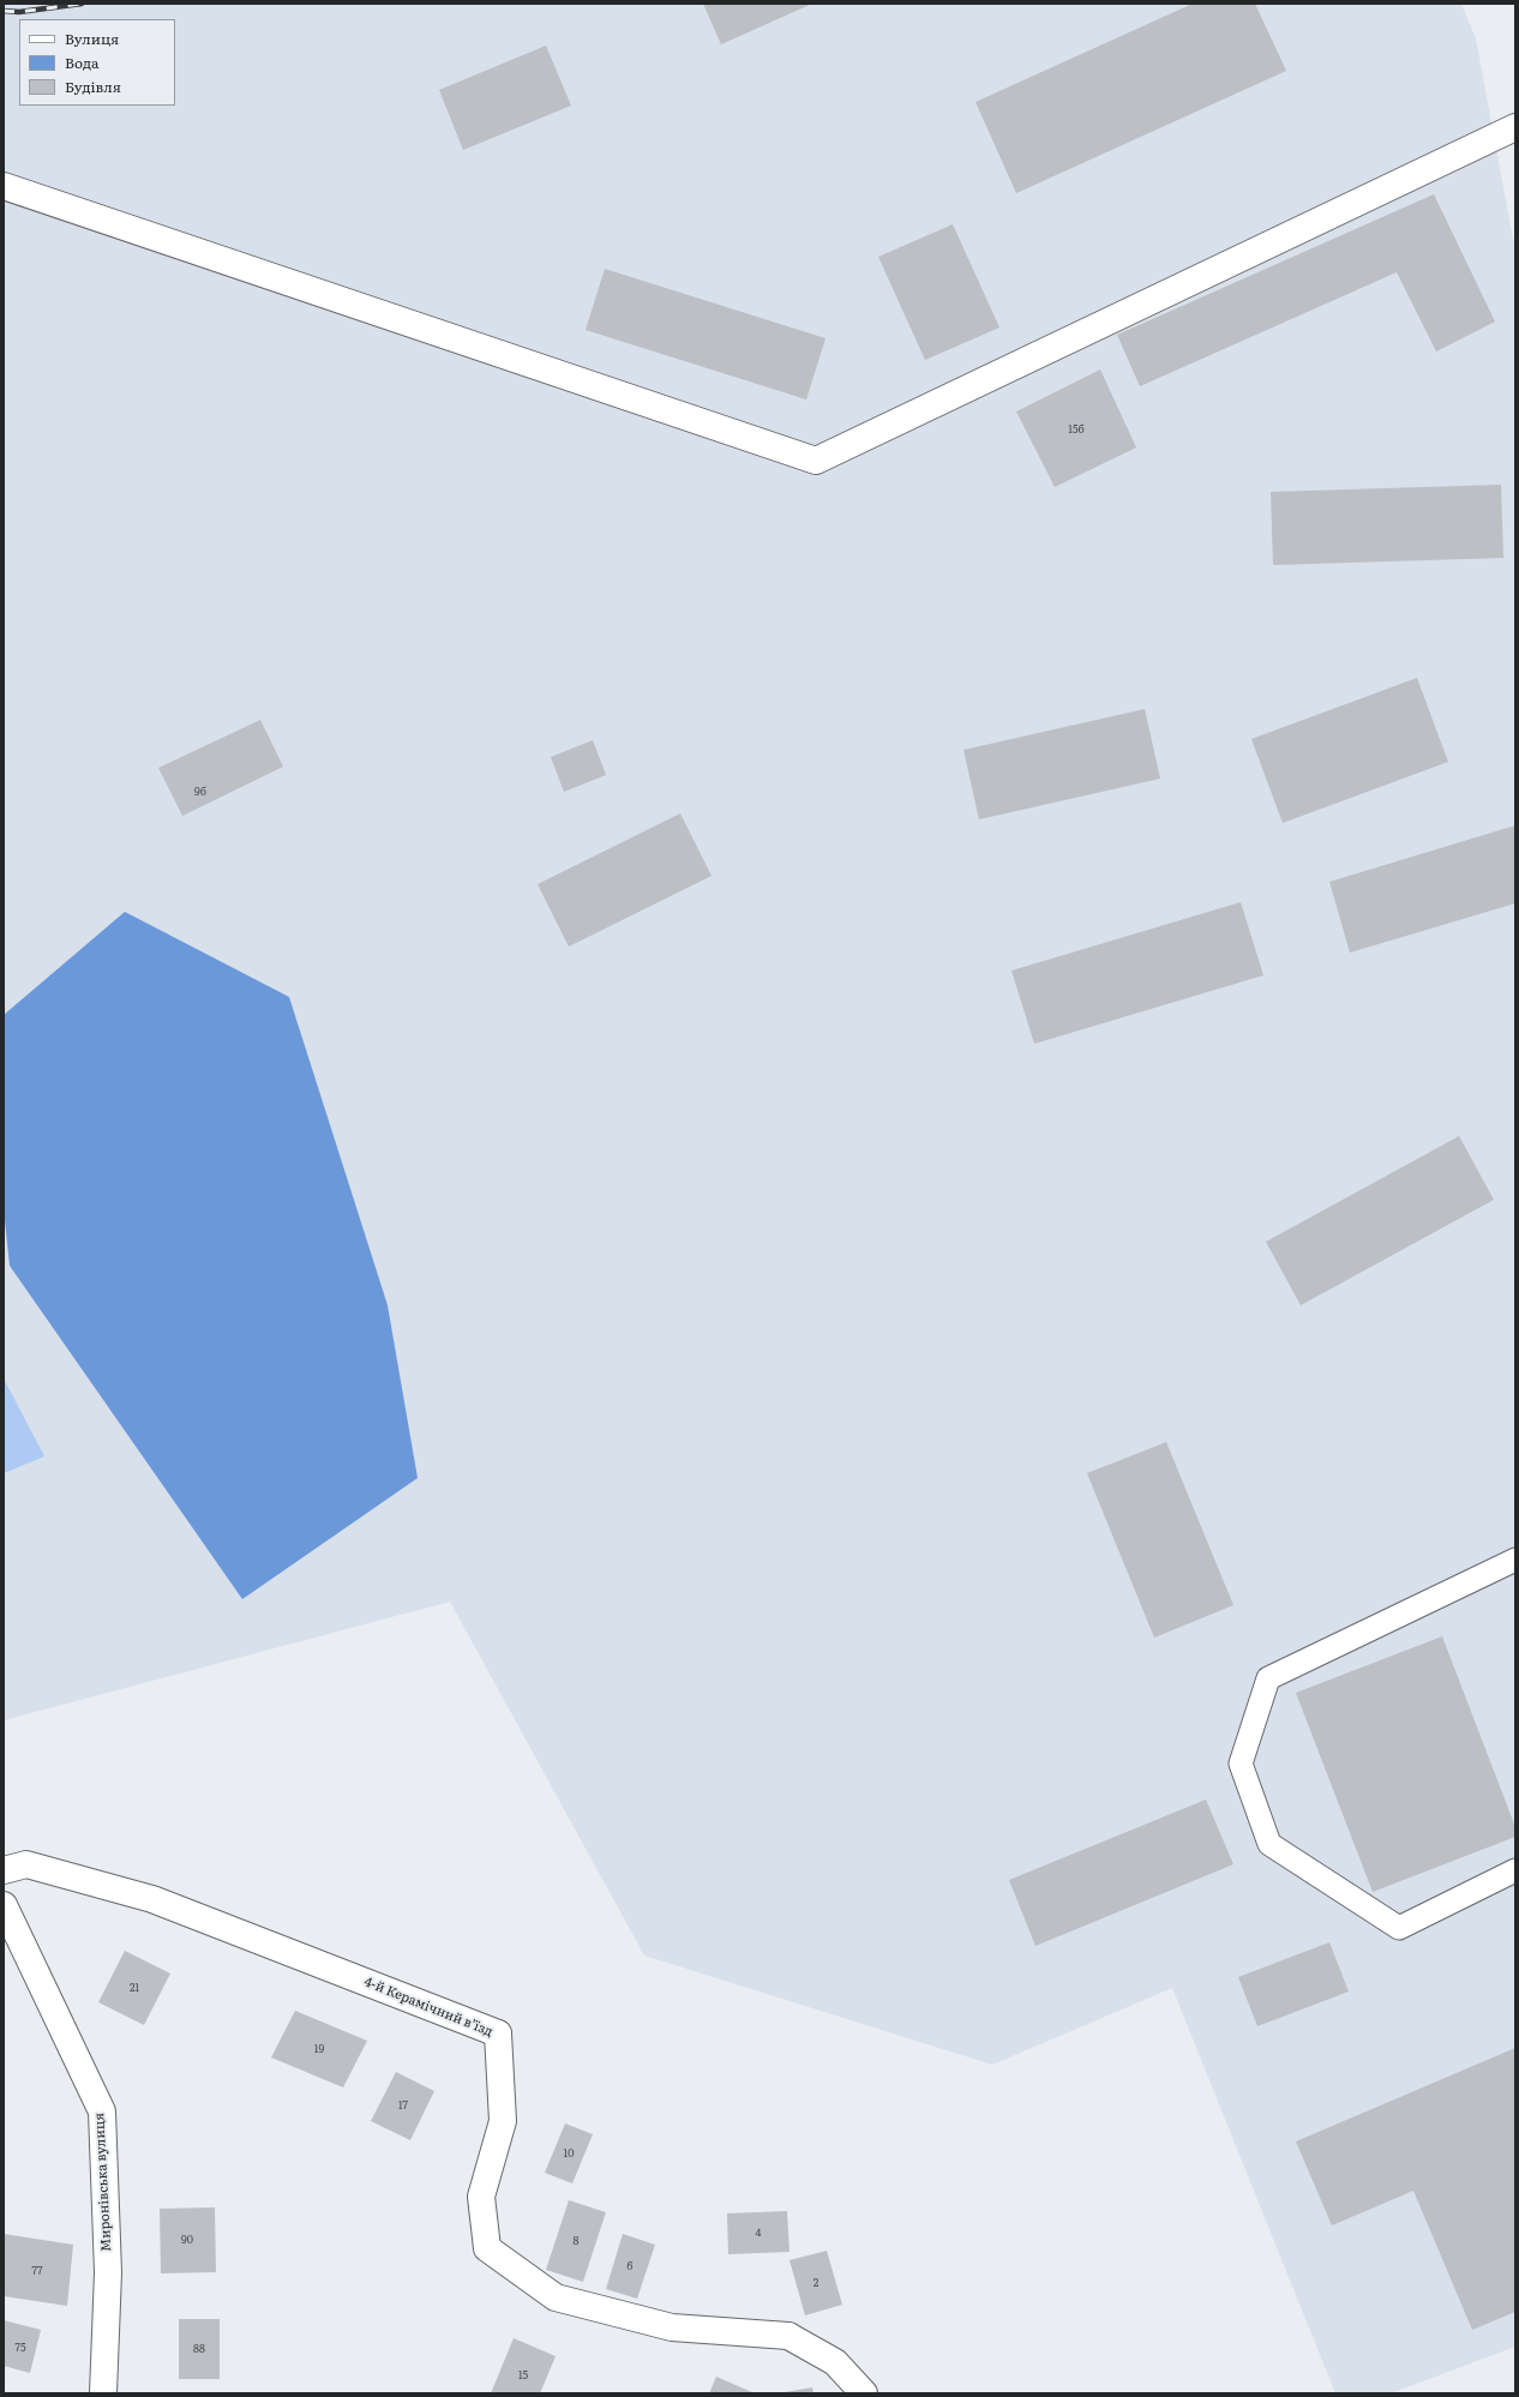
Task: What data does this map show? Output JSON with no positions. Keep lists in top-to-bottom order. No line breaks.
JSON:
{"streets":{"street":["4-й Керамічний в’їзд","Миронівська вулиця"]},"house_numbers":["15б","9б","21","19","17","10","4","90","8","6","77","2","75","88","15"],"legend":["Вулиця","Вода","Будівля"]}
